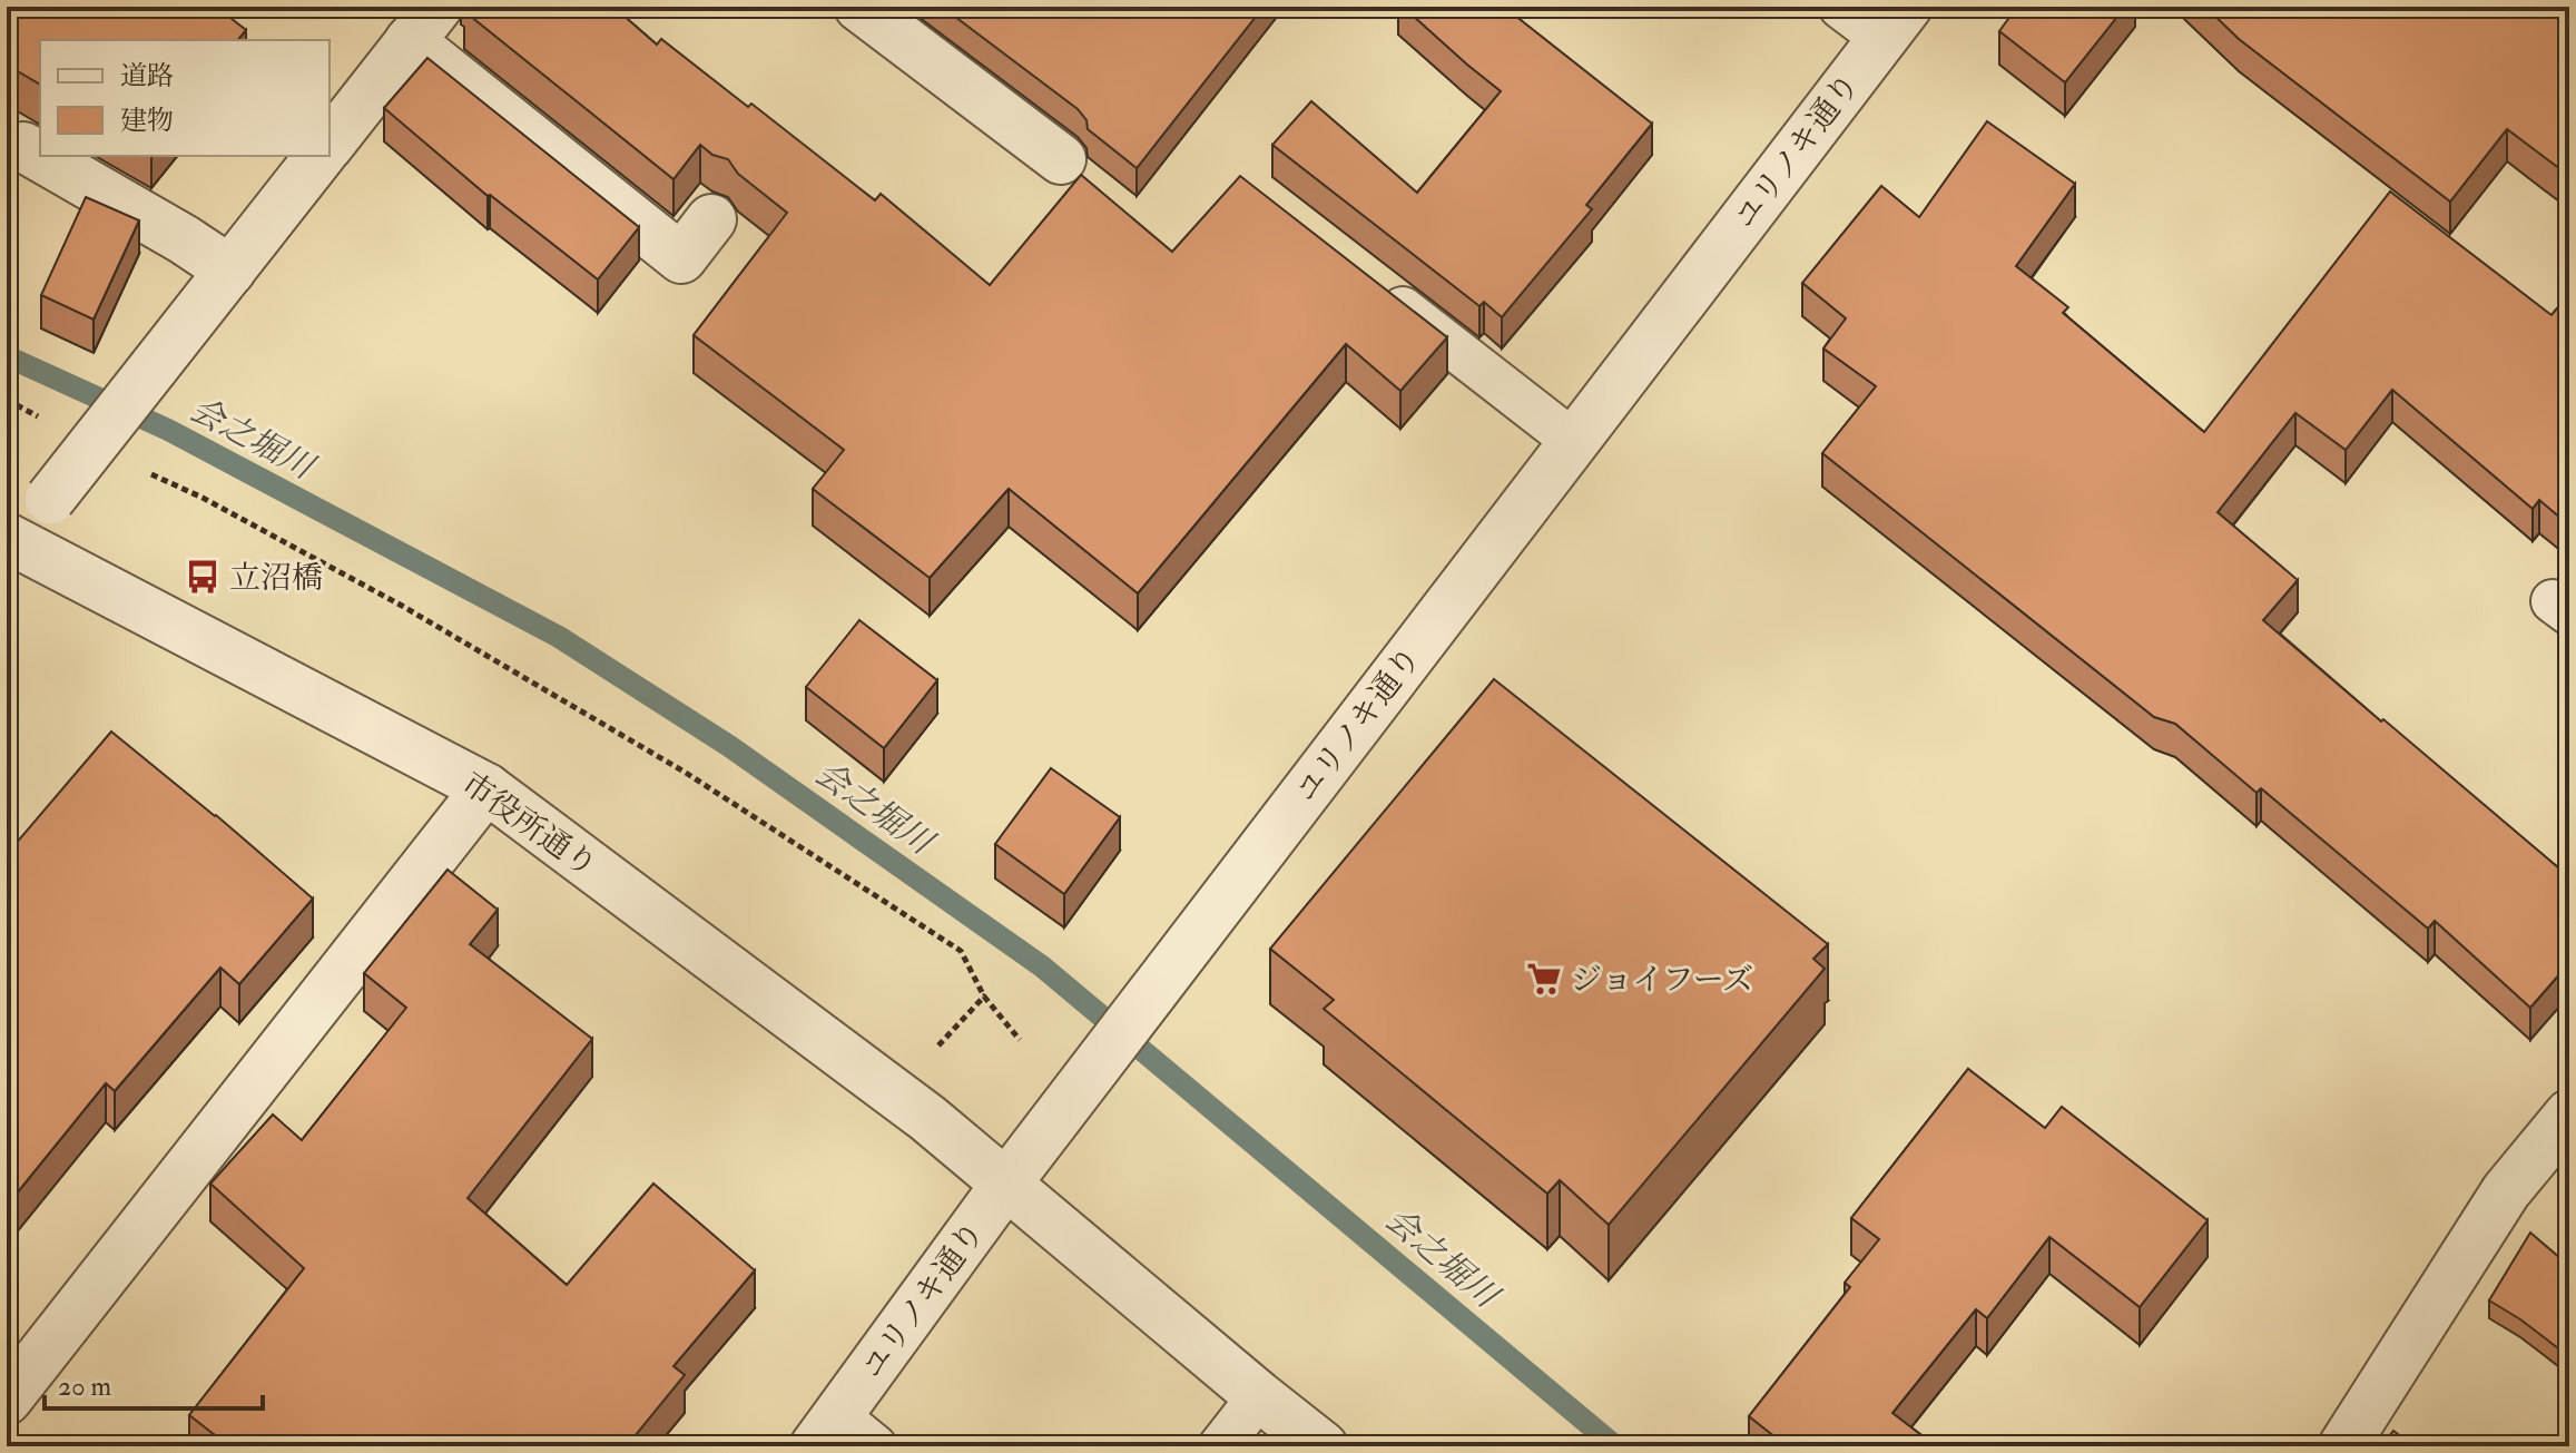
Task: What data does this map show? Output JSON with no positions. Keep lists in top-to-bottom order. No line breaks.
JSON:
{"streets":{"street":["ユリノキ通り","市役所通り"]},"crossings":[["ユリノキ通り","市役所通り"]],"water":["会之堀川"],"places":{"bus stop":["立沼橋"],"supermarket":["ジョイフーズ"]},"legend":["道路","建物"],"scale_bar":"20 m"}
